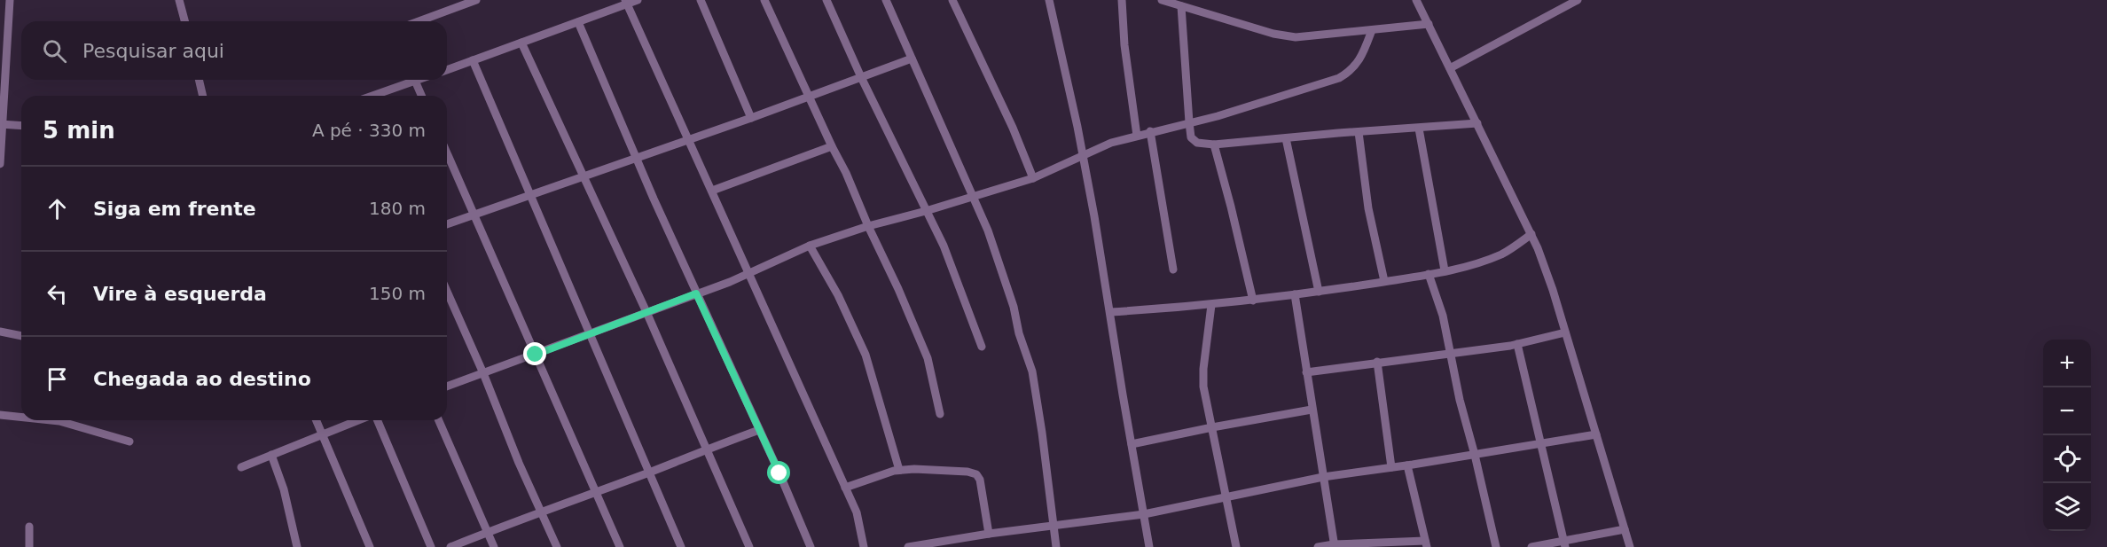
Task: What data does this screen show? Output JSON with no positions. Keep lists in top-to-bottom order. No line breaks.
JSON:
{"page":{"search":"Pesquisar aqui","heading":["5 min","A pé · 330 m"],"list":[["Siga em frente","180 m"],["Vire à esquerda","150 m"],"Chegada ao destino"],"map_buttons":["+","−"]}}
